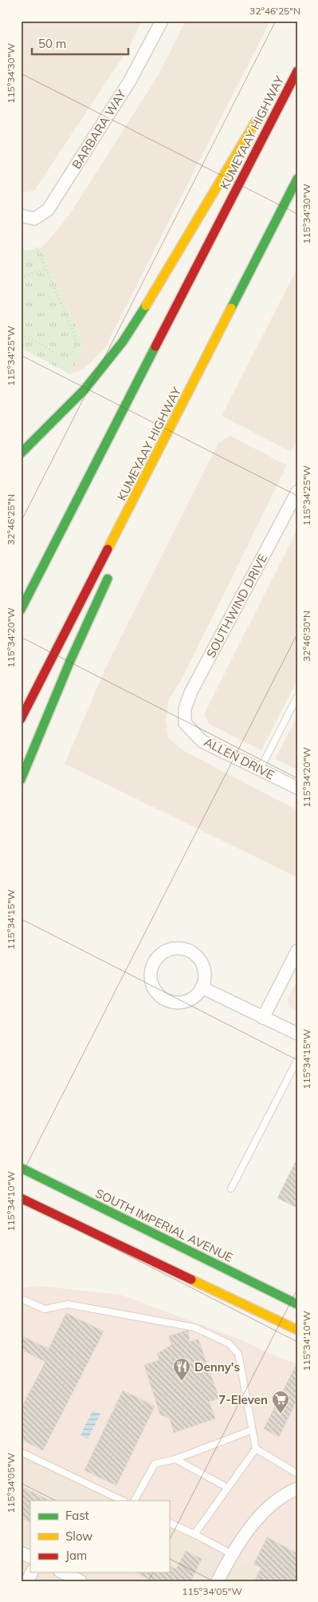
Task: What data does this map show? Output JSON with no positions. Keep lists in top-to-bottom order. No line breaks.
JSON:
{"streets":{"highway":["KUMEYAAY HIGHWAY","SOUTH IMPERIAL AVENUE"],"street":["BARBARA WAY","SOUTHWIND DRIVE","ALLEN DRIVE"]},"crossings":[["SOUTHWIND DRIVE","ALLEN DRIVE"]],"places":{"restaurant":["Denny's"],"supermarket":["7-Eleven"]},"legend":["Fast","Slow","Jam"],"scale_bar":"50 m","coordinates":["32°46'25\"N","115°34'30\"W","115°34'25\"W","32°46'30\"N","115°34'20\"W","115°34'15\"W","115°34'10\"W","115°34'05\"W"]}
